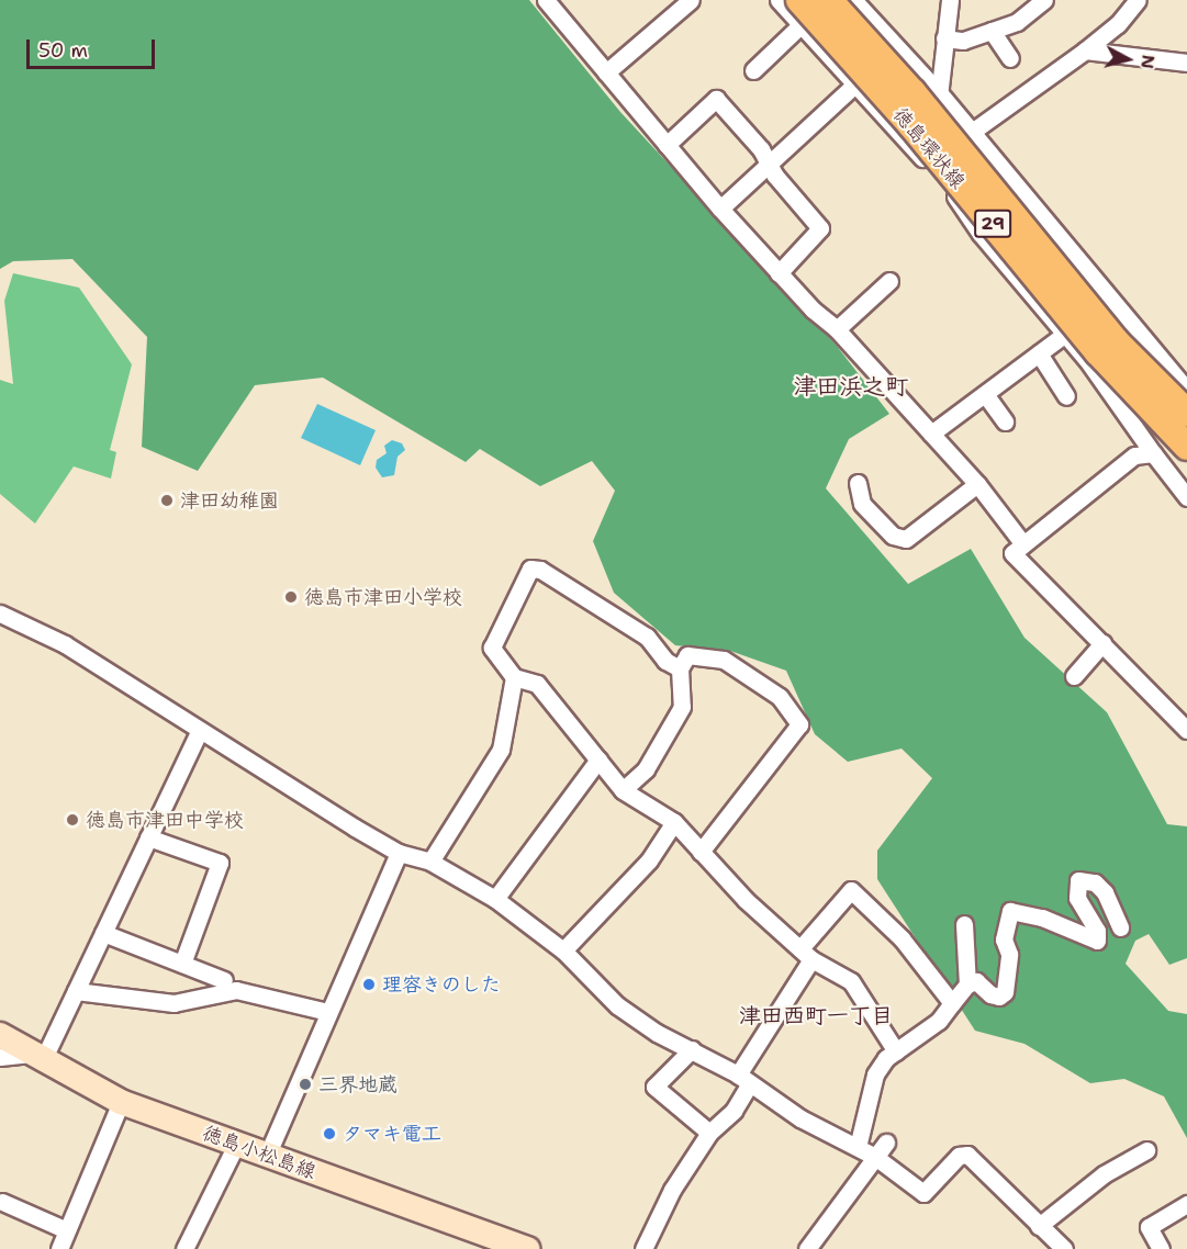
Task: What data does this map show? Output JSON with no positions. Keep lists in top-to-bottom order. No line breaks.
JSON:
{"streets":{"main road":["徳島環状線","29","徳島小松島線"]},"districts":["津田浜之町","津田西町一丁目"],"places":["津田幼稚園","徳島市津田小学校","徳島市津田中学校","理容きのした","三界地蔵","タマキ電工"],"scale_bar":"50 m","north":"right"}
